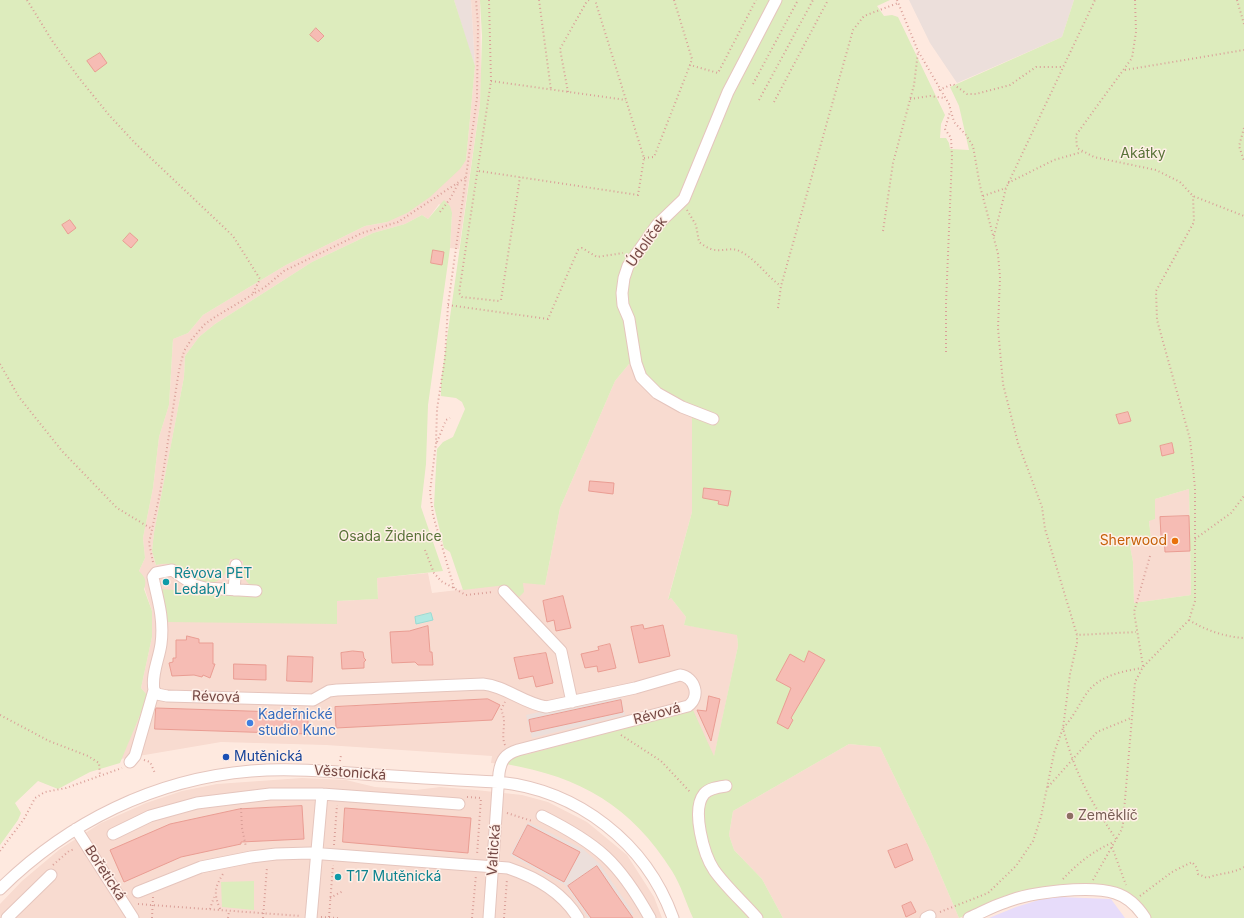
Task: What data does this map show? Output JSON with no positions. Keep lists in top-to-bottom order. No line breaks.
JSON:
{"streets":{"street":["Údolíček","Révová","Věstonická","Valtická","Bořetická"]},"crossings":[["Věstonická","Valtická"],["Věstonická","Bořetická"]],"parks":["Akátky","Osada Židenice"],"places":["Sherwood","Révova PET Ledabyl","Kadeřnické studio Kunc","Mutěnická","Zeměklíč","T17 Mutěnická"]}
